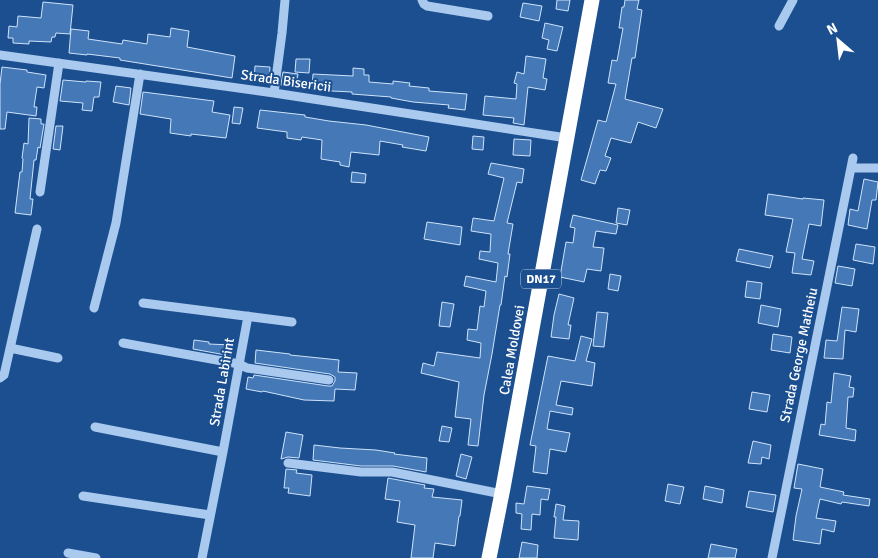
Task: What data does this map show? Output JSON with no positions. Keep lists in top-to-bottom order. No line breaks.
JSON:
{"streets":{"highway":["DN17","Calea Moldovei"],"street":["Strada Bisericii","Strada George Matheiu","Strada Labirint"]},"crossings":[["Strada Bisericii","Calea Moldovei"]],"north":"top left"}
